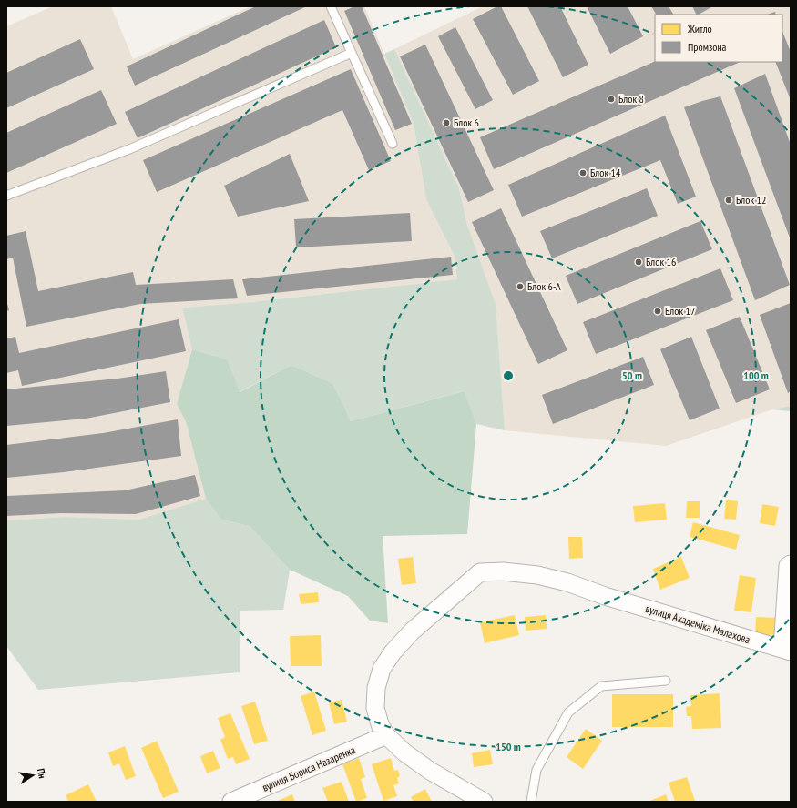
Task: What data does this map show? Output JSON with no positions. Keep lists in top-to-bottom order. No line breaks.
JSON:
{"streets":{"street":["вулиця Академіка Малахова","вулиця Бориса Назаренка"]},"crossings":[["вулиця Академіка Малахова","вулиця Бориса Назаренка"]],"places":["Блок 8","Блок 6","Блок 14","Блок 12","Блок 16","Блок 6-А","Блок 17"],"legend":["Житло","Промзона"],"north":"right","rings":["50 m","100 m","150 m"]}
